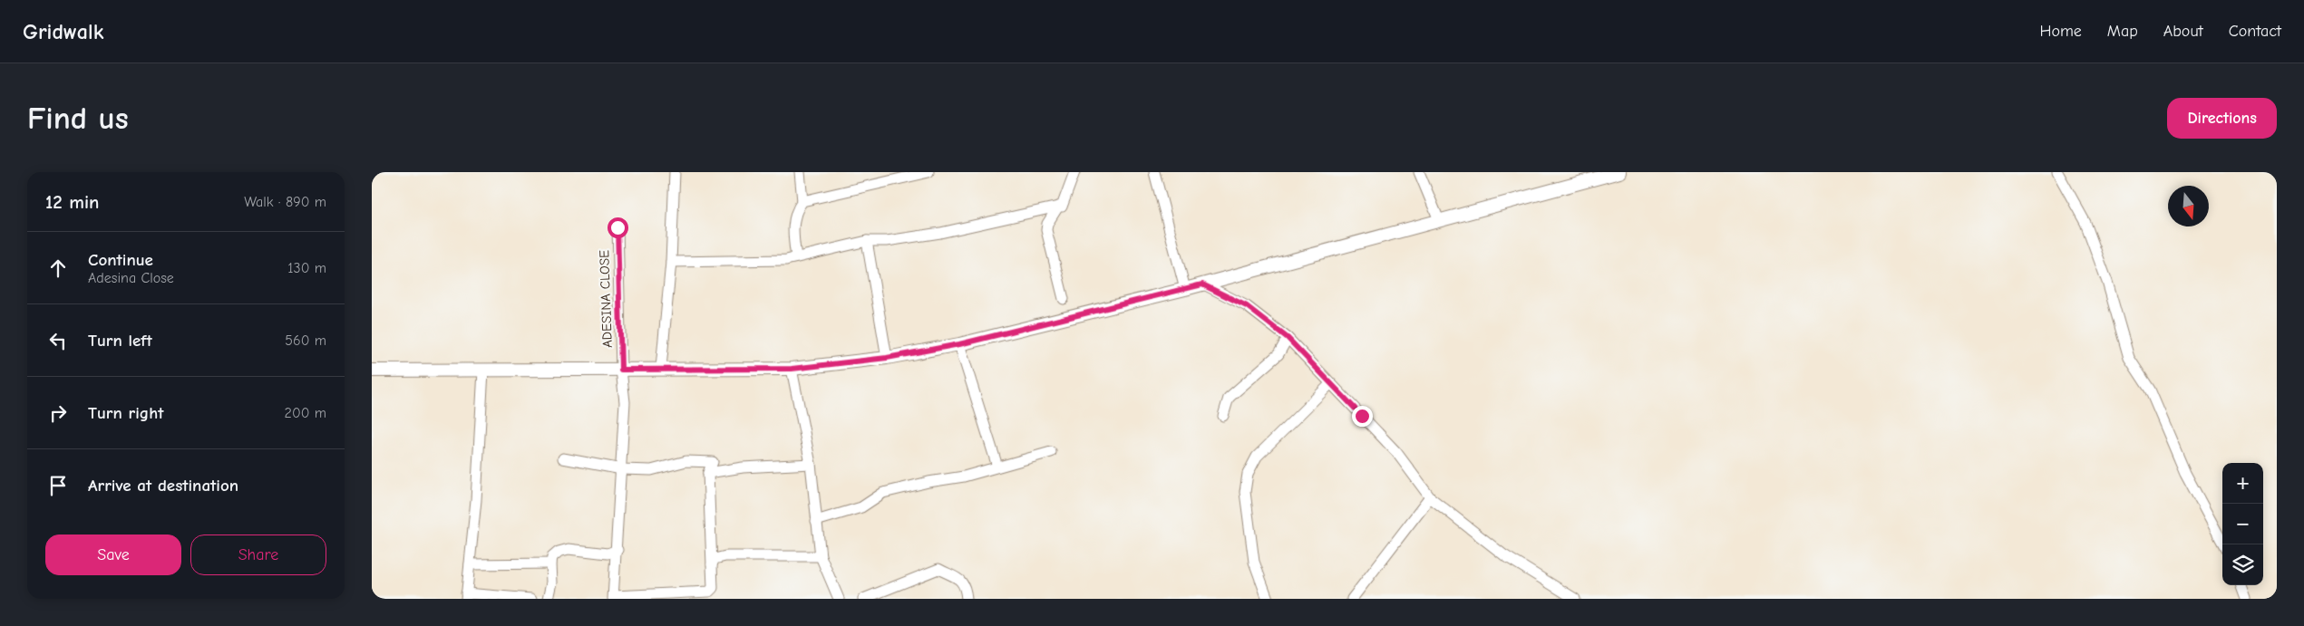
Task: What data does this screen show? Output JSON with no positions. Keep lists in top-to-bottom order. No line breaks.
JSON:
{"streets":{"street":["ADESINA CLOSE"]},"north":"bottom","page":{"header":"Gridwalk","nav":["Home","Map","About","Contact"],"buttons":["Directions",["Save","Share"]],"title":"Find us","heading":["12 min","Walk · 890 m"],"list":[["Continue","Adesina Close","130 m"],["Turn left","560 m"],["Turn right","200 m"],"Arrive at destination"],"map_buttons":["+","−"]}}
